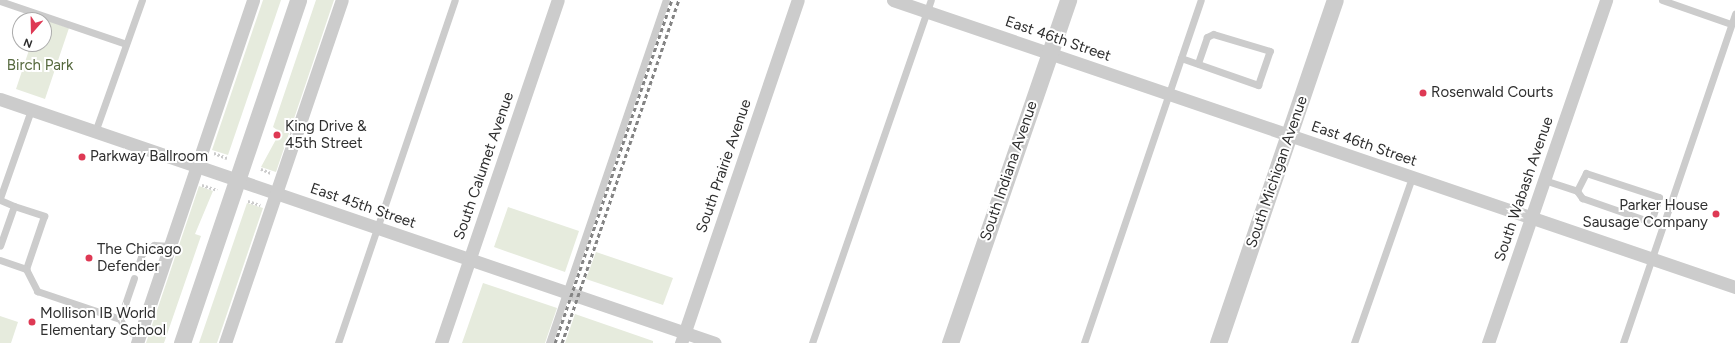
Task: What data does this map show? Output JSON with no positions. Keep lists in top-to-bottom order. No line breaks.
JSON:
{"streets":{"street":["East 46th Street","South Calumet Avenue","South Prairie Avenue","South Indiana Avenue","South Michigan Avenue","South Wabash Avenue","East 45th Street"]},"crossings":[["East 46th Street","South Indiana Avenue"],["East 46th Street","South Michigan Avenue"],["East 46th Street","South Wabash Avenue"],["South Calumet Avenue","East 45th Street"],["South Prairie Avenue","East 45th Street"]],"parks":["Birch Park"],"places":["Rosenwald Courts","King Drive & 45th Street","Parkway Ballroom","Parker House Sausage Company","The Chicago Defender","Mollison IB World Elementary School"],"north":"bottom"}
